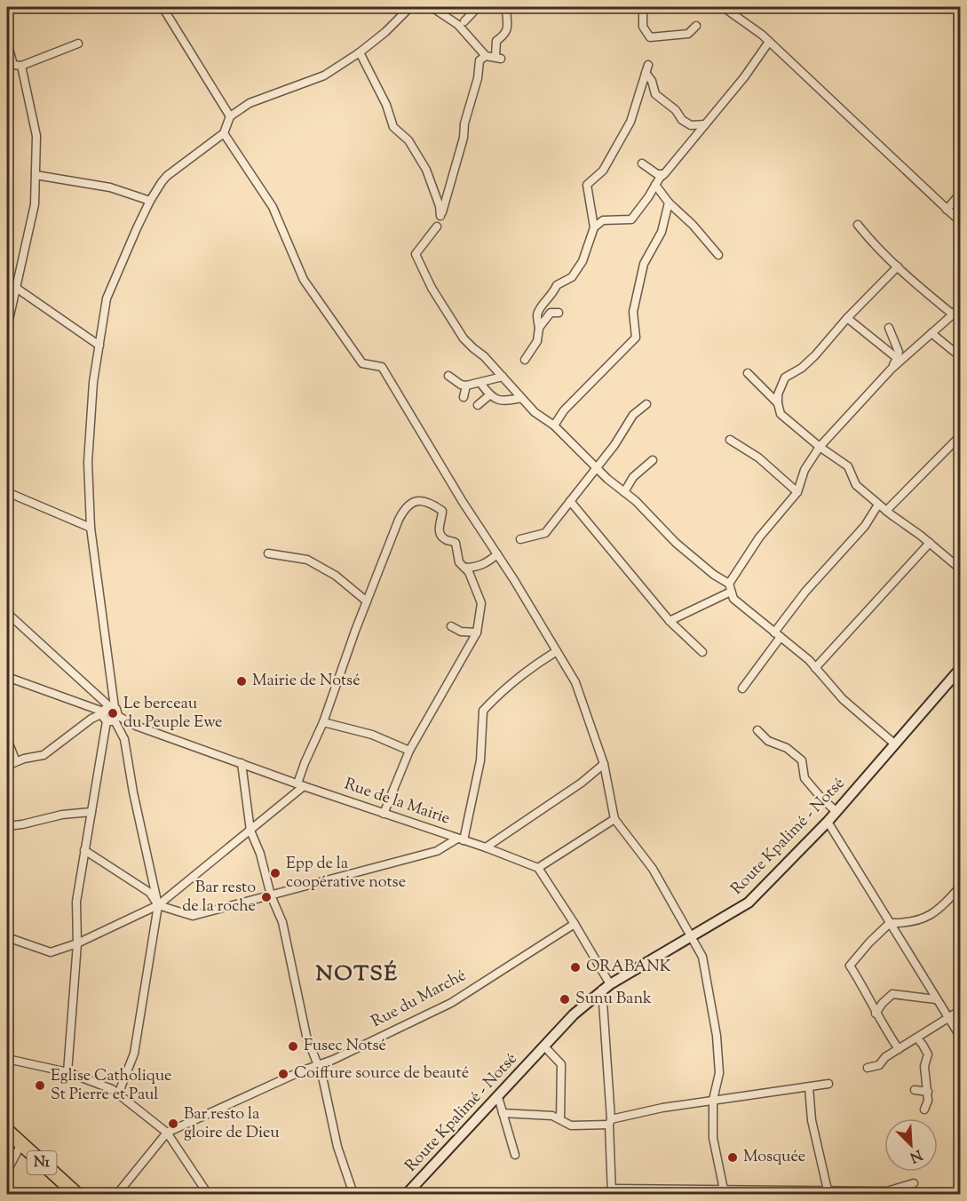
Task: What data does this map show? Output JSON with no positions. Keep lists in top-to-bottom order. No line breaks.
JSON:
{"streets":{"highway":["N1"],"main road":["Route Kpalimé - Notsé"],"street":["Rue de la Mairie","Rue du Marché"]},"districts":["NOTSÉ"],"places":["Mairie de Notsé","Le berceau du Peuple Ewe","Epp de la coopérative notse","Bar resto de la roche","ORABANK","Sunu Bank","Fusec Notsé","Coiffure source de beauté","Eglise Catholique St Pierre et Paul","Bar resto la gloire de Dieu","Mosquée"],"north":"bottom right"}
